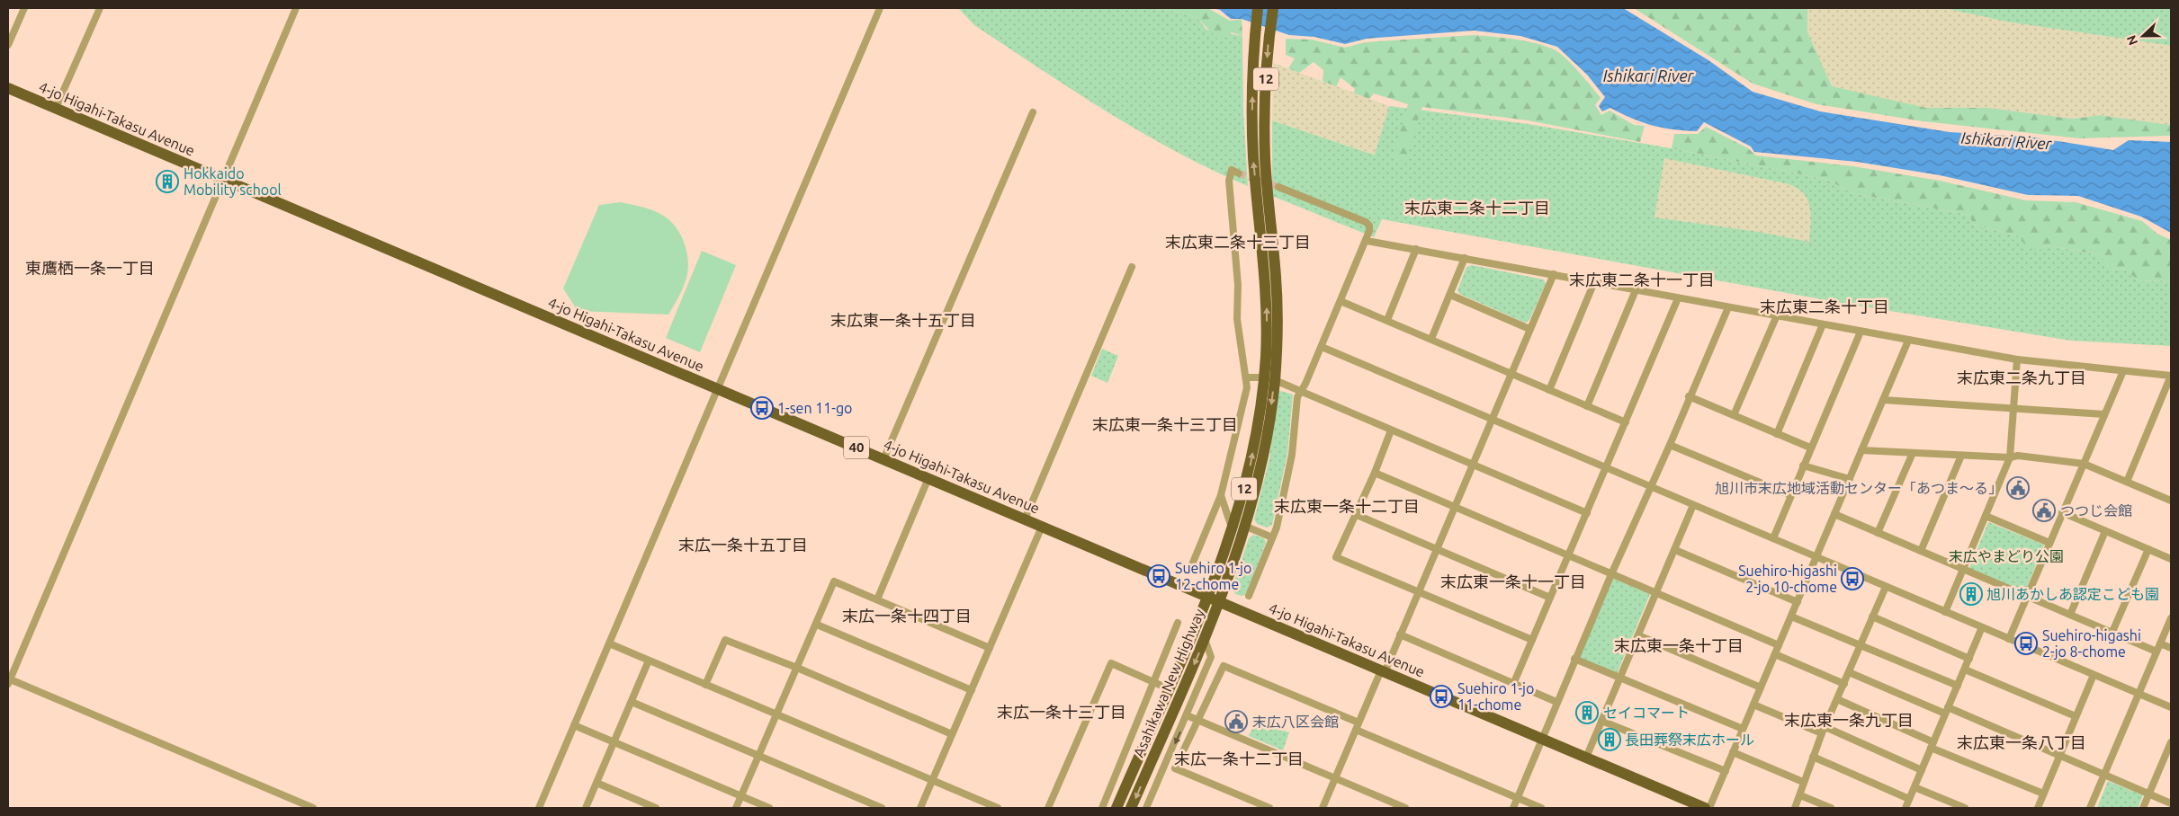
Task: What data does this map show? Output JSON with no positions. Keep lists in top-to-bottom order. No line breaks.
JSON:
{"streets":{"highway":["12","4-jo Higahi-Takasu Avenue","40","Asahikawa New Highway"]},"crossings":[["4-jo Higahi-Takasu Avenue","Asahikawa New Highway"]],"districts":["末広東二条十二丁目","末広東二条十三丁目","東鷹栖一条一丁目","末広東二条十一丁目","末広東二条十丁目","末広東一条十五丁目","末広東二条九丁目","末広東一条十三丁目","末広東一条十二丁目","末広一条十五丁目","末広東一条十一丁目","末広一条十四丁目","末広東一条十丁目","末広一条十三丁目","末広東一条九丁目","末広東一条八丁目","末広一条十二丁目"],"water":["Ishikari River"],"parks":["末広やまどり公園"],"places":{"building":["Hokkaido Mobility school","旭川あかしあ認定こども園","セイコマート","長田葬祭末広ホール"],"bus stop":["1-sen 11-go","Suehiro 1-jo 12-chome","Suehiro-higashi 2-jo 10-chome","Suehiro-higashi 2-jo 8-chome","Suehiro 1-jo 11-chome"],"public building":["旭川市末広地域活動センター「あつま〜る」","つつじ会館","末広八区会館"]},"north":"left"}
